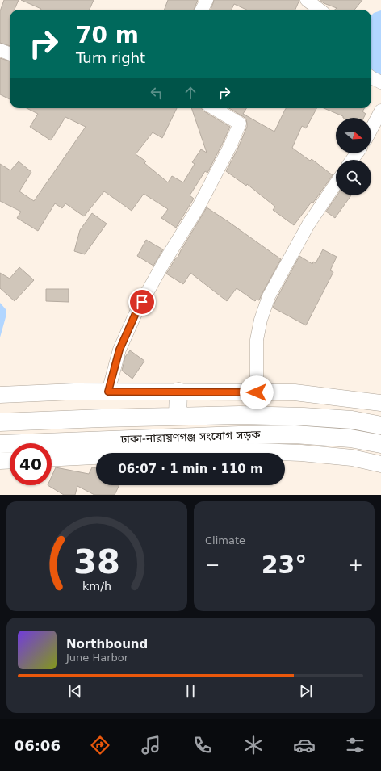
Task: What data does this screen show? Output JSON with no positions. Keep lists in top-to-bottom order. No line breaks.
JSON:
{"streets":{"main road":["ঢাকা-নারায়ণগঞ্জ সংযোগ সড়ক"]},"north":"right","page":{"turn":["70 m","Turn right"],"limit":"40","trip":"06:07 · 1 min · 110 m","tile":"Climate","heat":["−","23°","+"],"song":["Northbound","June Harbor"],"tabs":"06:06","gauge":["38","km/h"]}}
